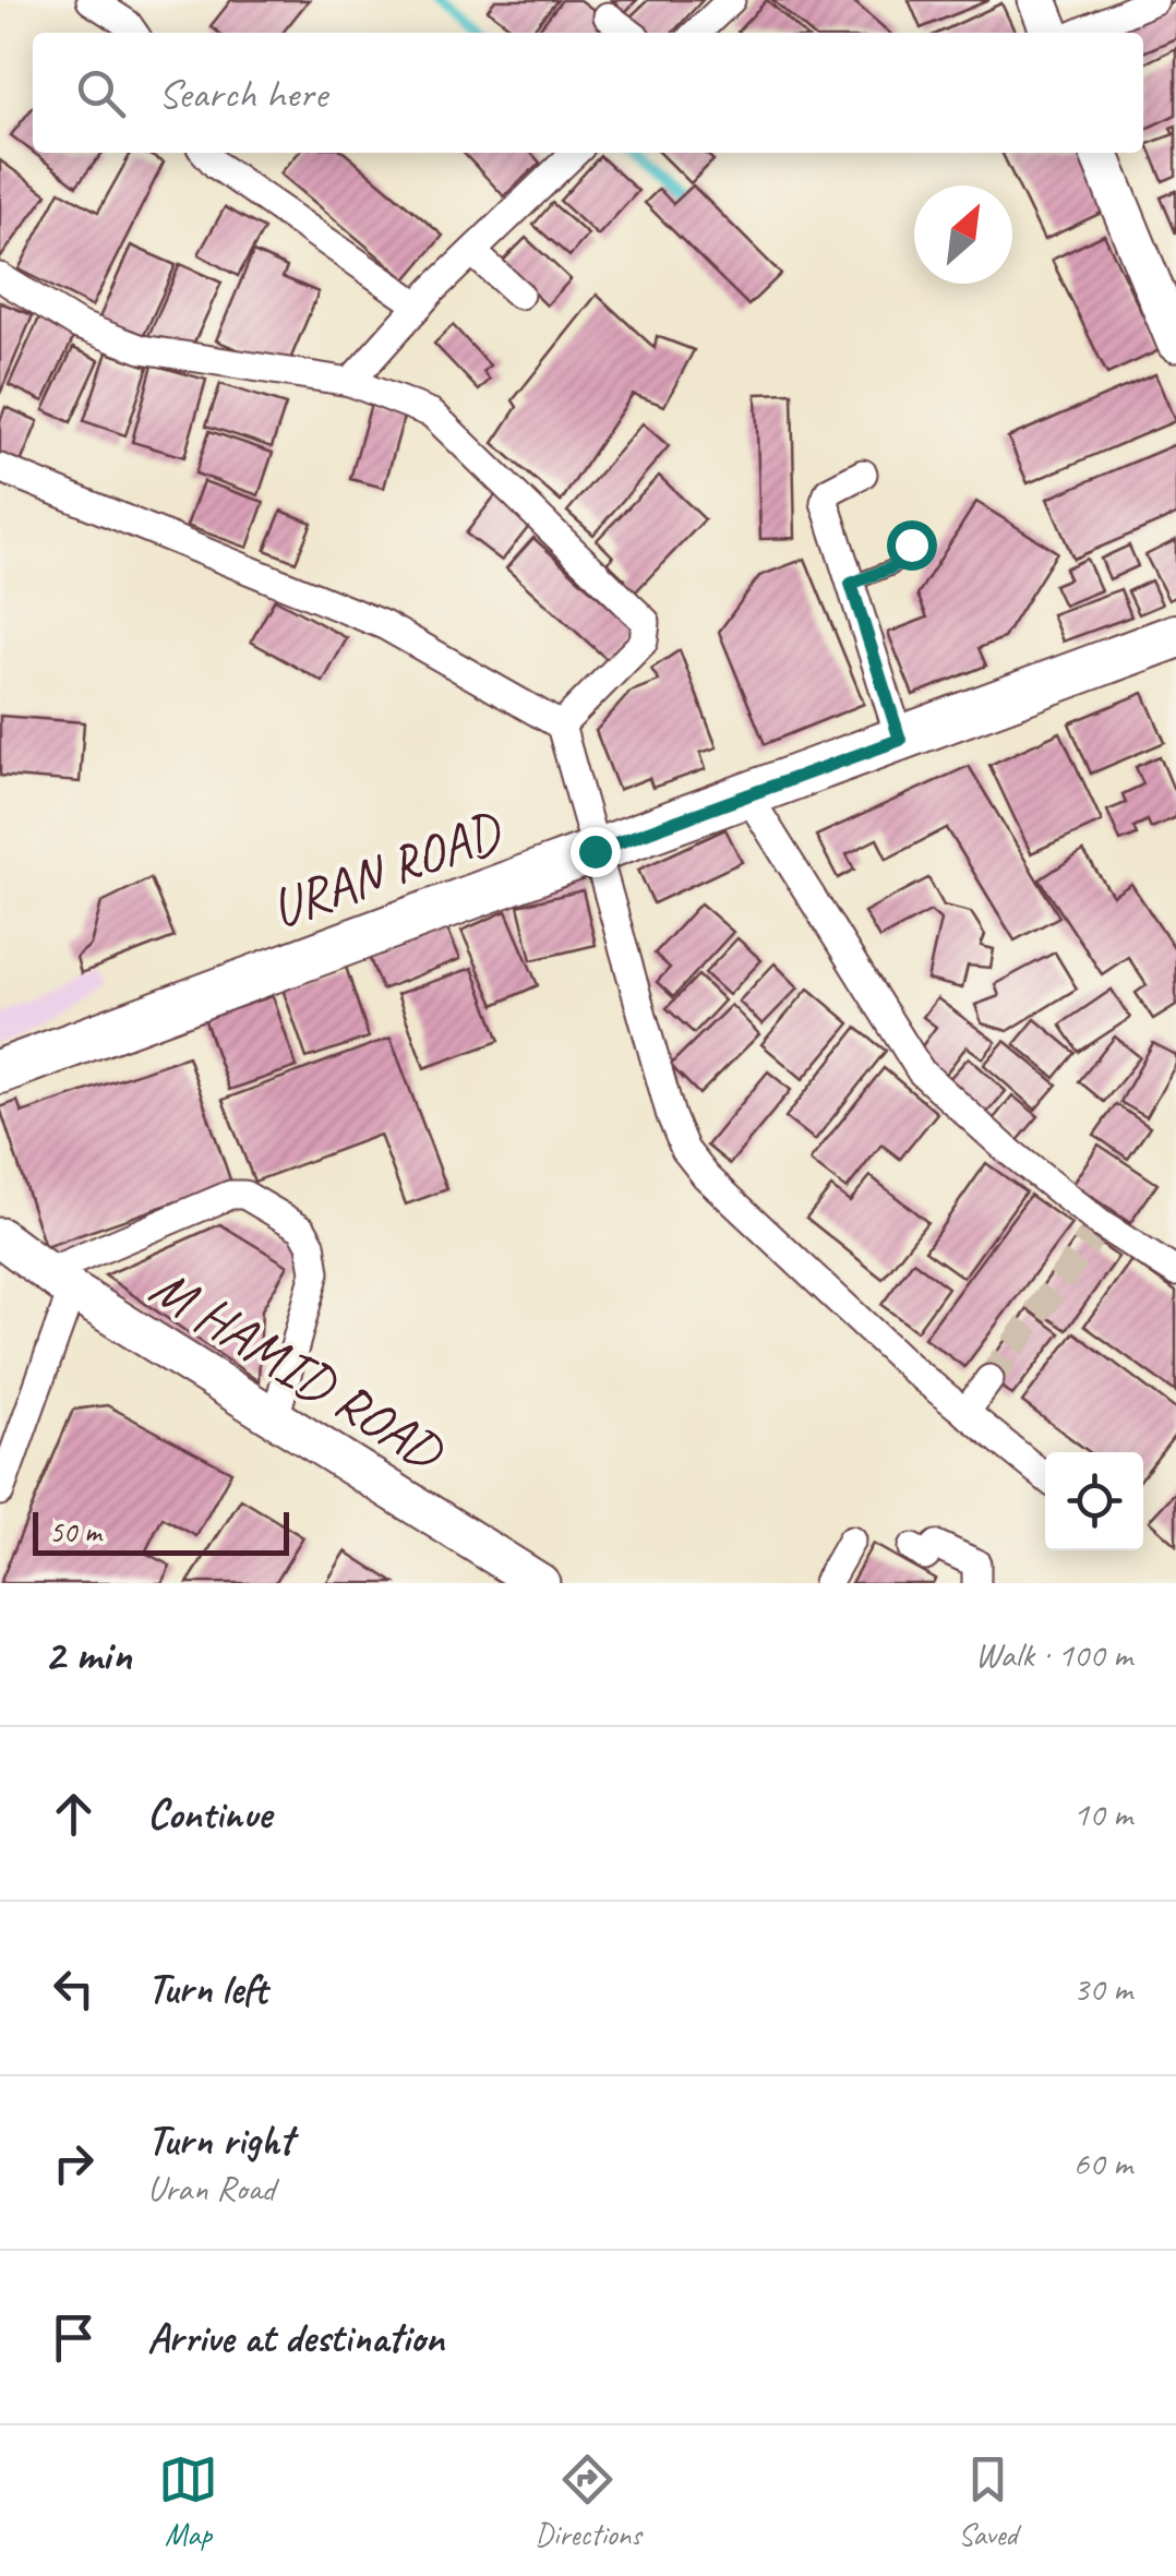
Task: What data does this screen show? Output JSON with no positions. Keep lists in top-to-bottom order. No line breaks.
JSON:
{"streets":{"main road":["URAN ROAD","M HAMID ROAD"]},"scale_bar":"50 m","north":"top right","page":{"search":"Search here","scale":"50 m","heading":["2 min","Walk · 100 m"],"list":[["Continue","10 m"],["Turn left","30 m"],["Turn right","Uran Road","60 m"],"Arrive at destination"],"nav":["Map","Directions","Saved"]}}
